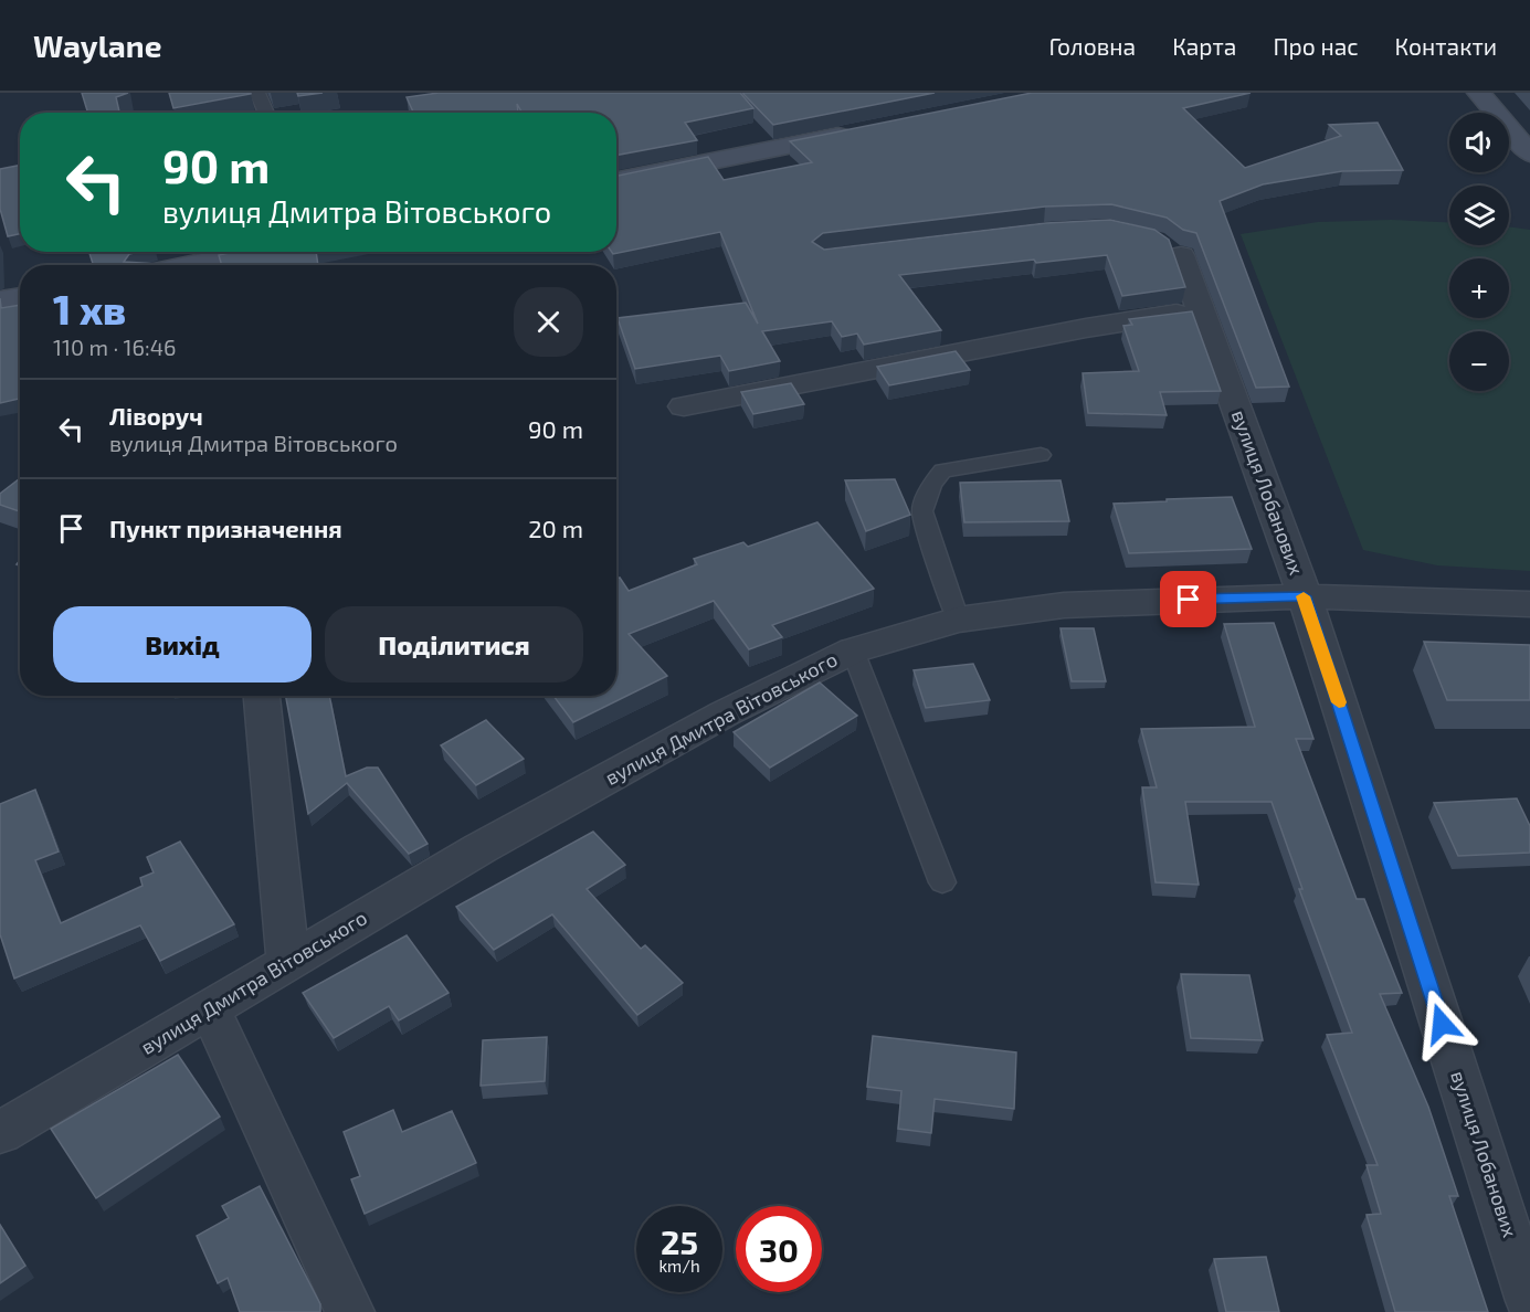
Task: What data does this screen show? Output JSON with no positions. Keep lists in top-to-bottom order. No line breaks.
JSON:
{"streets":{"street":["вулиця Лобанових","вулиця Дмитра Вітовського"]},"crossings":[["вулиця Лобанових","вулиця Дмитра Вітовського"]],"page":{"header":"Waylane","nav":["Головна","Карта","Про нас","Контакти"],"map_buttons":["+","−"],"turn":["90 m","вулиця Дмитра Вітовського"],"heading":["1 хв","110 m · 16:46"],"list":[{"name":"Ліворуч","note":"вулиця Дмитра Вітовського","value":"90 m"},{"name":"Пункт призначення","value":"20 m"}],"buttons":["Вихід","Поділитися"],"speed":"25 km/h","limit":"30"}}
